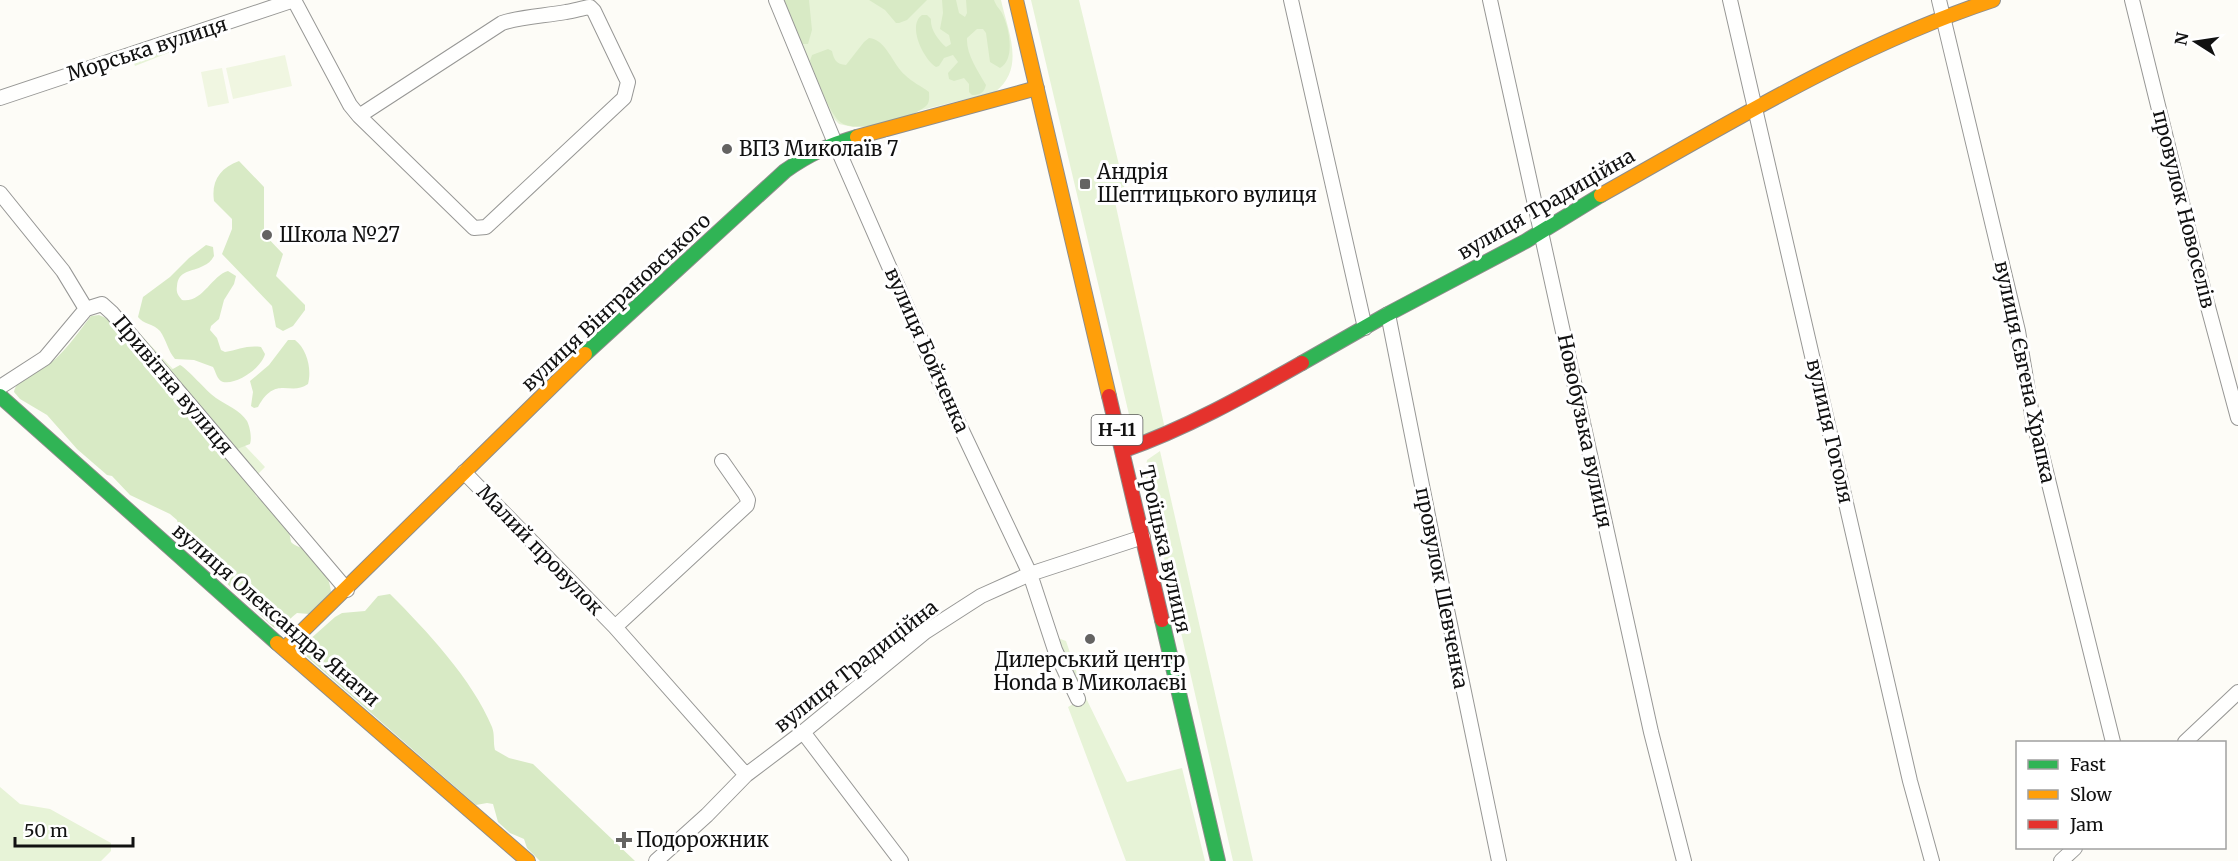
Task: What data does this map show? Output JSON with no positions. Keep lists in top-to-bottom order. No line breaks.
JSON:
{"streets":{"street":["Морська вулиця","вулиця Традиційна","провулок Новоселів","вулиця Вінграновського","вулиця Бойченка","вулиця Євгена Храпка","Привітна вулиця","Н-11","Новобузька вулиця","вулиця Гоголя","Троїцька вулиця","Малий провулок","провулок Шевченка","вулиця Олександра Янати"]},"crossings":[["вулиця Традиційна","вулиця Бойченка"],["вулиця Традиційна","вулиця Євгена Храпка"],["вулиця Традиційна","Новобузька вулиця"],["вулиця Традиційна","вулиця Гоголя"],["вулиця Традиційна","Троїцька вулиця"],["вулиця Традиційна","Малий провулок"],["вулиця Традиційна","провулок Шевченка"],["вулиця Вінграновського","вулиця Бойченка"],["вулиця Вінграновського","Привітна вулиця"],["вулиця Вінграновського","Троїцька вулиця"],["вулиця Вінграновського","Малий провулок"],["вулиця Вінграновського","вулиця Олександра Янати"]],"places":{"other":["ВПЗ Миколаїв 7","Школа №27","Дилерський центр Honda в Миколаєві"],"transit":["Андрія Шептицького вулиця"],"health":["Подорожник"]},"legend":["Fast","Slow","Jam"],"scale_bar":"50 m","north":"left"}
